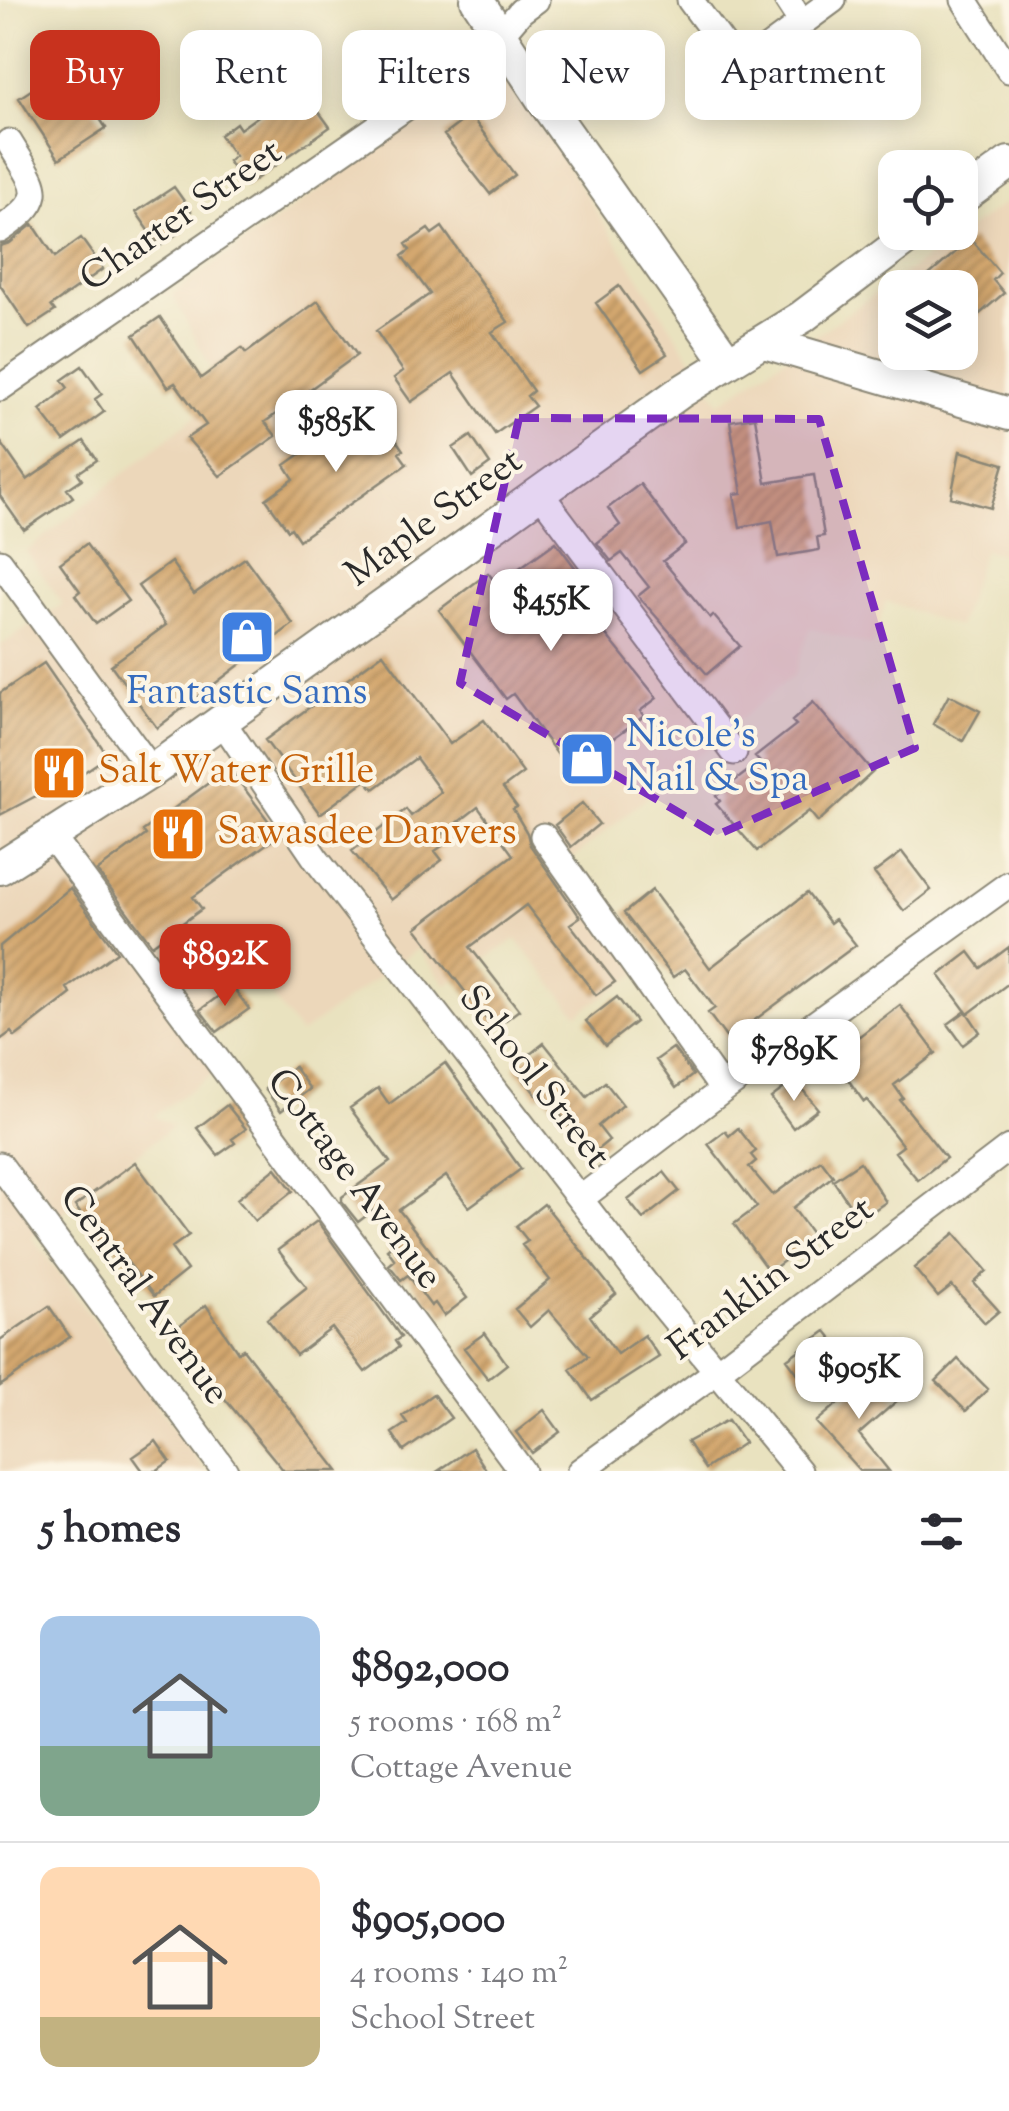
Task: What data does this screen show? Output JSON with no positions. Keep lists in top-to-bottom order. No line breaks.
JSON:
{"streets":{"main road":["Maple Street"],"street":["Charter Street","School Street","Cottage Avenue","Franklin Street","Central Avenue"]},"crossings":[["Maple Street","School Street"],["Maple Street","Cottage Avenue"],["School Street","Franklin Street"]],"places":{"shop":["Fantastic Sams","Nicole’s Nail & Spa"],"restaurant":["Salt Water Grille","Sawasdee Danvers"]},"page":{"chip":["Buy","Rent","Filters","New","Apartment"],"price":["$585K","$455K","$892K","$789K","$905K"],"heading":"5 homes","list":[{"name":"$892,000","note":"5 rooms · 168 m² · Cottage Avenue"},{"name":"$905,000","note":"4 rooms · 140 m² · School Street"}]}}
